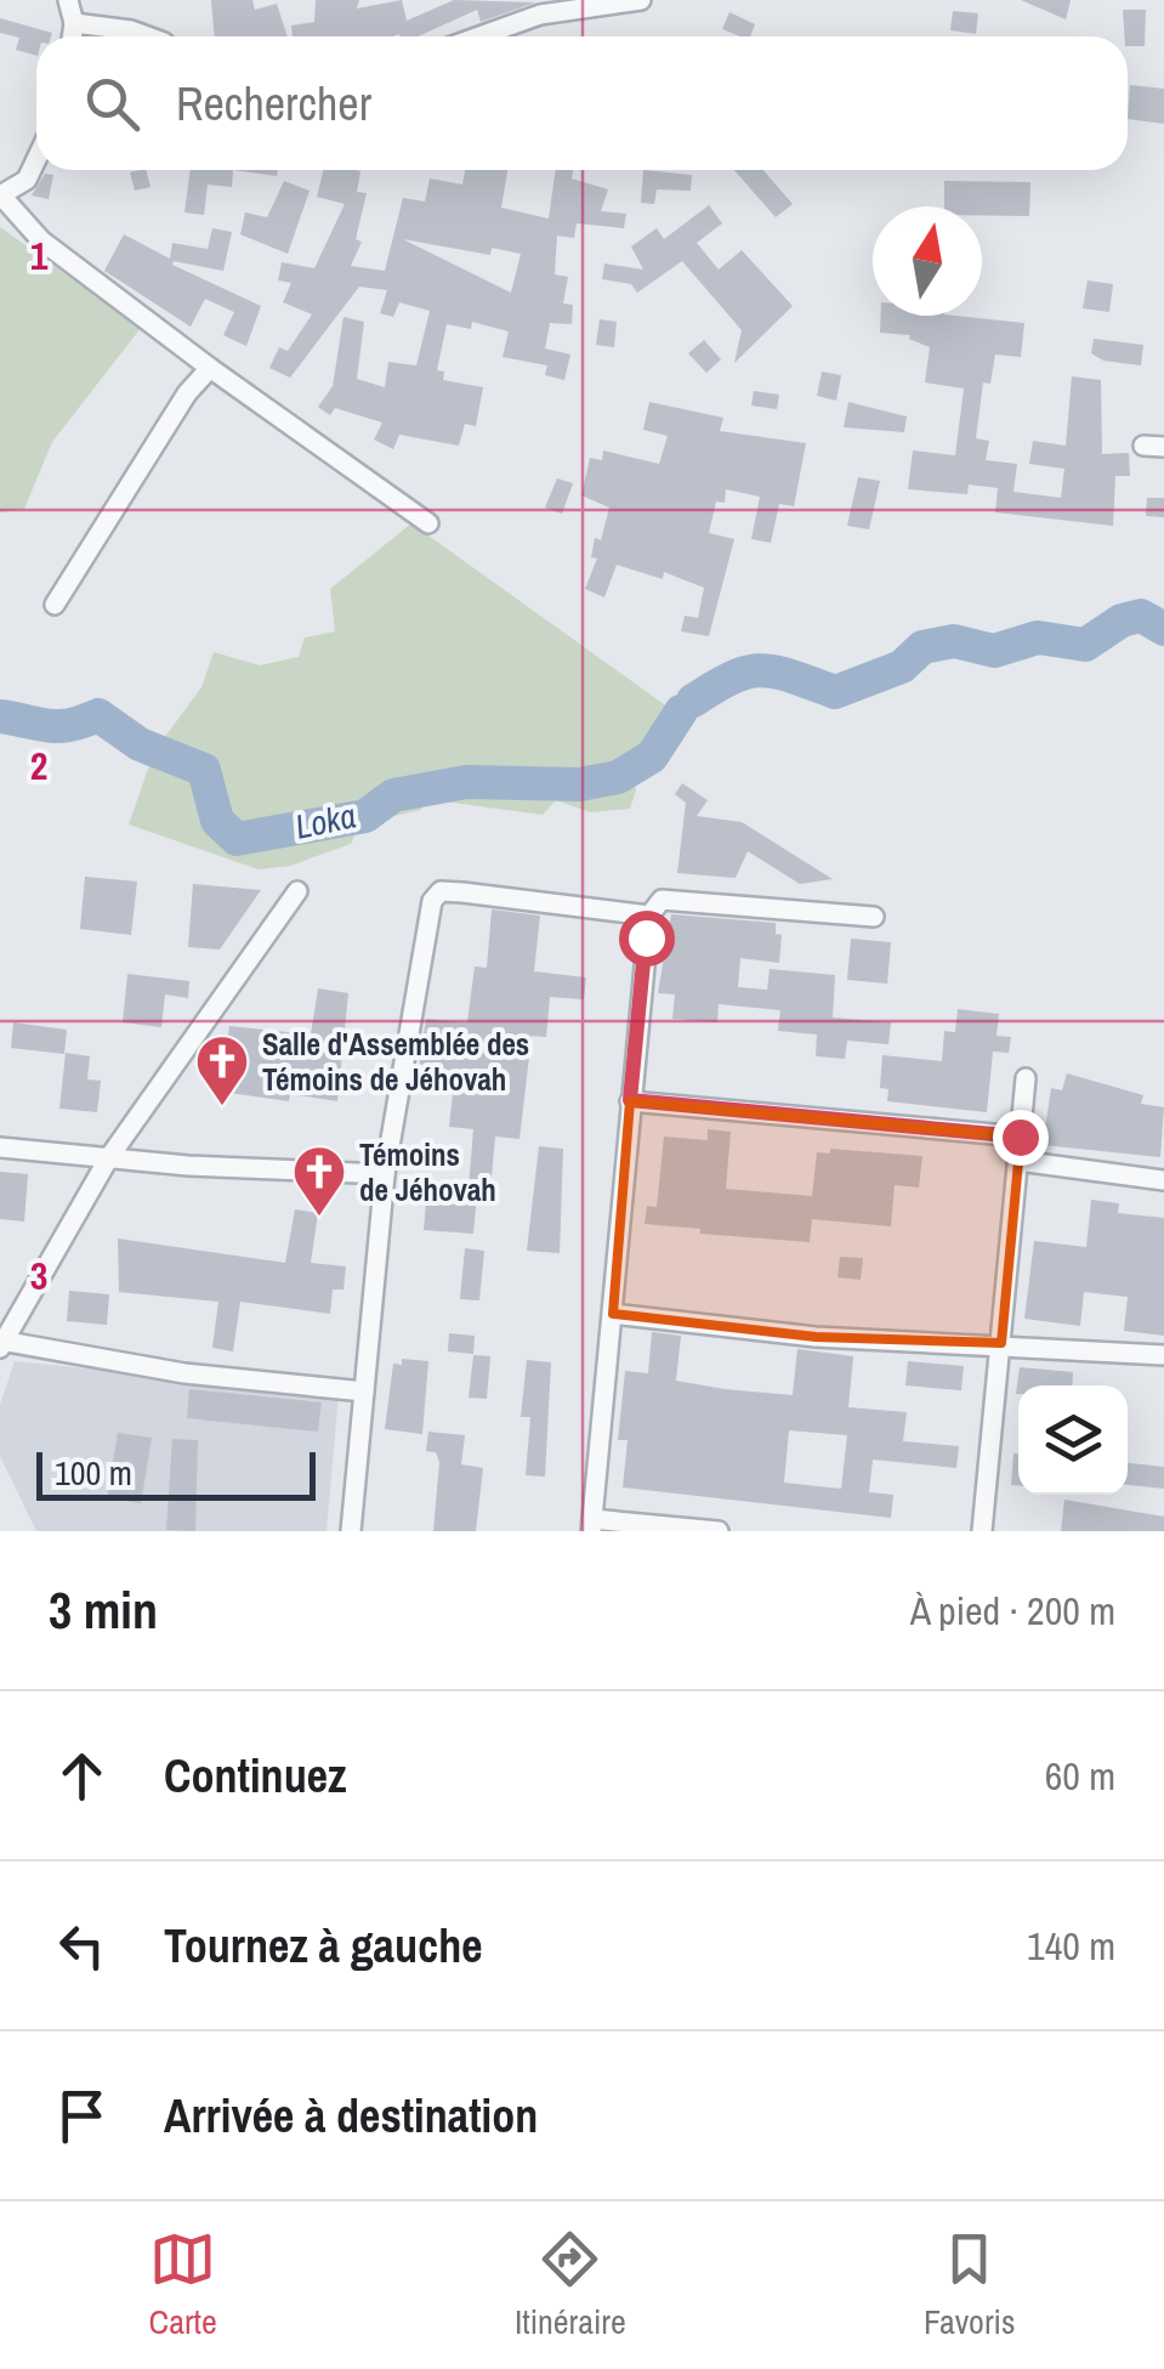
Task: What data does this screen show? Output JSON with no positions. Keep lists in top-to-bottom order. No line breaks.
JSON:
{"water":["Loka"],"places":{"church":["Salle d'Assemblée des Témoins de Jéhovah","Témoins de Jéhovah"]},"scale_bar":"100 m","north":"top","page":{"search":"Rechercher","scale":"100 m","heading":["3 min","À pied · 200 m"],"list":[["Continuez","60 m"],["Tournez à gauche","140 m"],"Arrivée à destination"],"nav":["Carte","Itinéraire","Favoris"]},"grid":{"rows":["1","2","3"]}}
